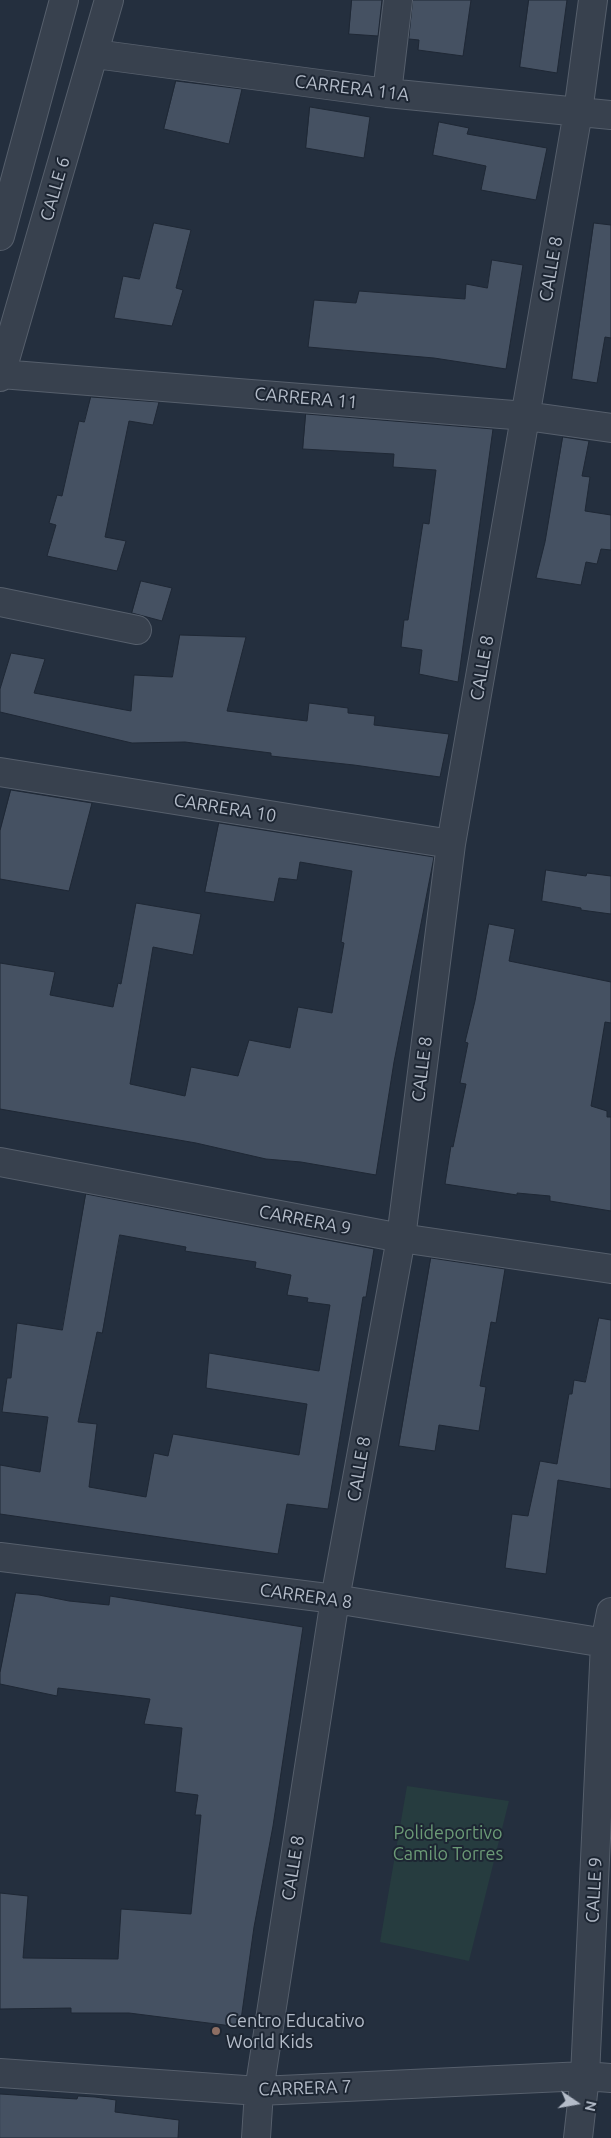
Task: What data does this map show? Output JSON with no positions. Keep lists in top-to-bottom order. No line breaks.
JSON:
{"streets":{"street":["CARRERA 11A","CALLE 6","CALLE 8","CARRERA 11","CARRERA 10","CARRERA 9","CARRERA 8","CALLE 9","CARRERA 7"]},"crossings":[["CARRERA 11A","CALLE 6"],["CARRERA 11A","CALLE 8"],["CALLE 6","CARRERA 11"],["CALLE 8","CARRERA 11"],["CALLE 8","CARRERA 10"],["CALLE 8","CARRERA 9"],["CALLE 8","CARRERA 8"],["CALLE 8","CARRERA 7"],["CARRERA 8","CALLE 9"],["CALLE 9","CARRERA 7"]],"parks":["Polideportivo Camilo Torres"],"places":["Centro Educativo World Kids"],"north":"right"}
